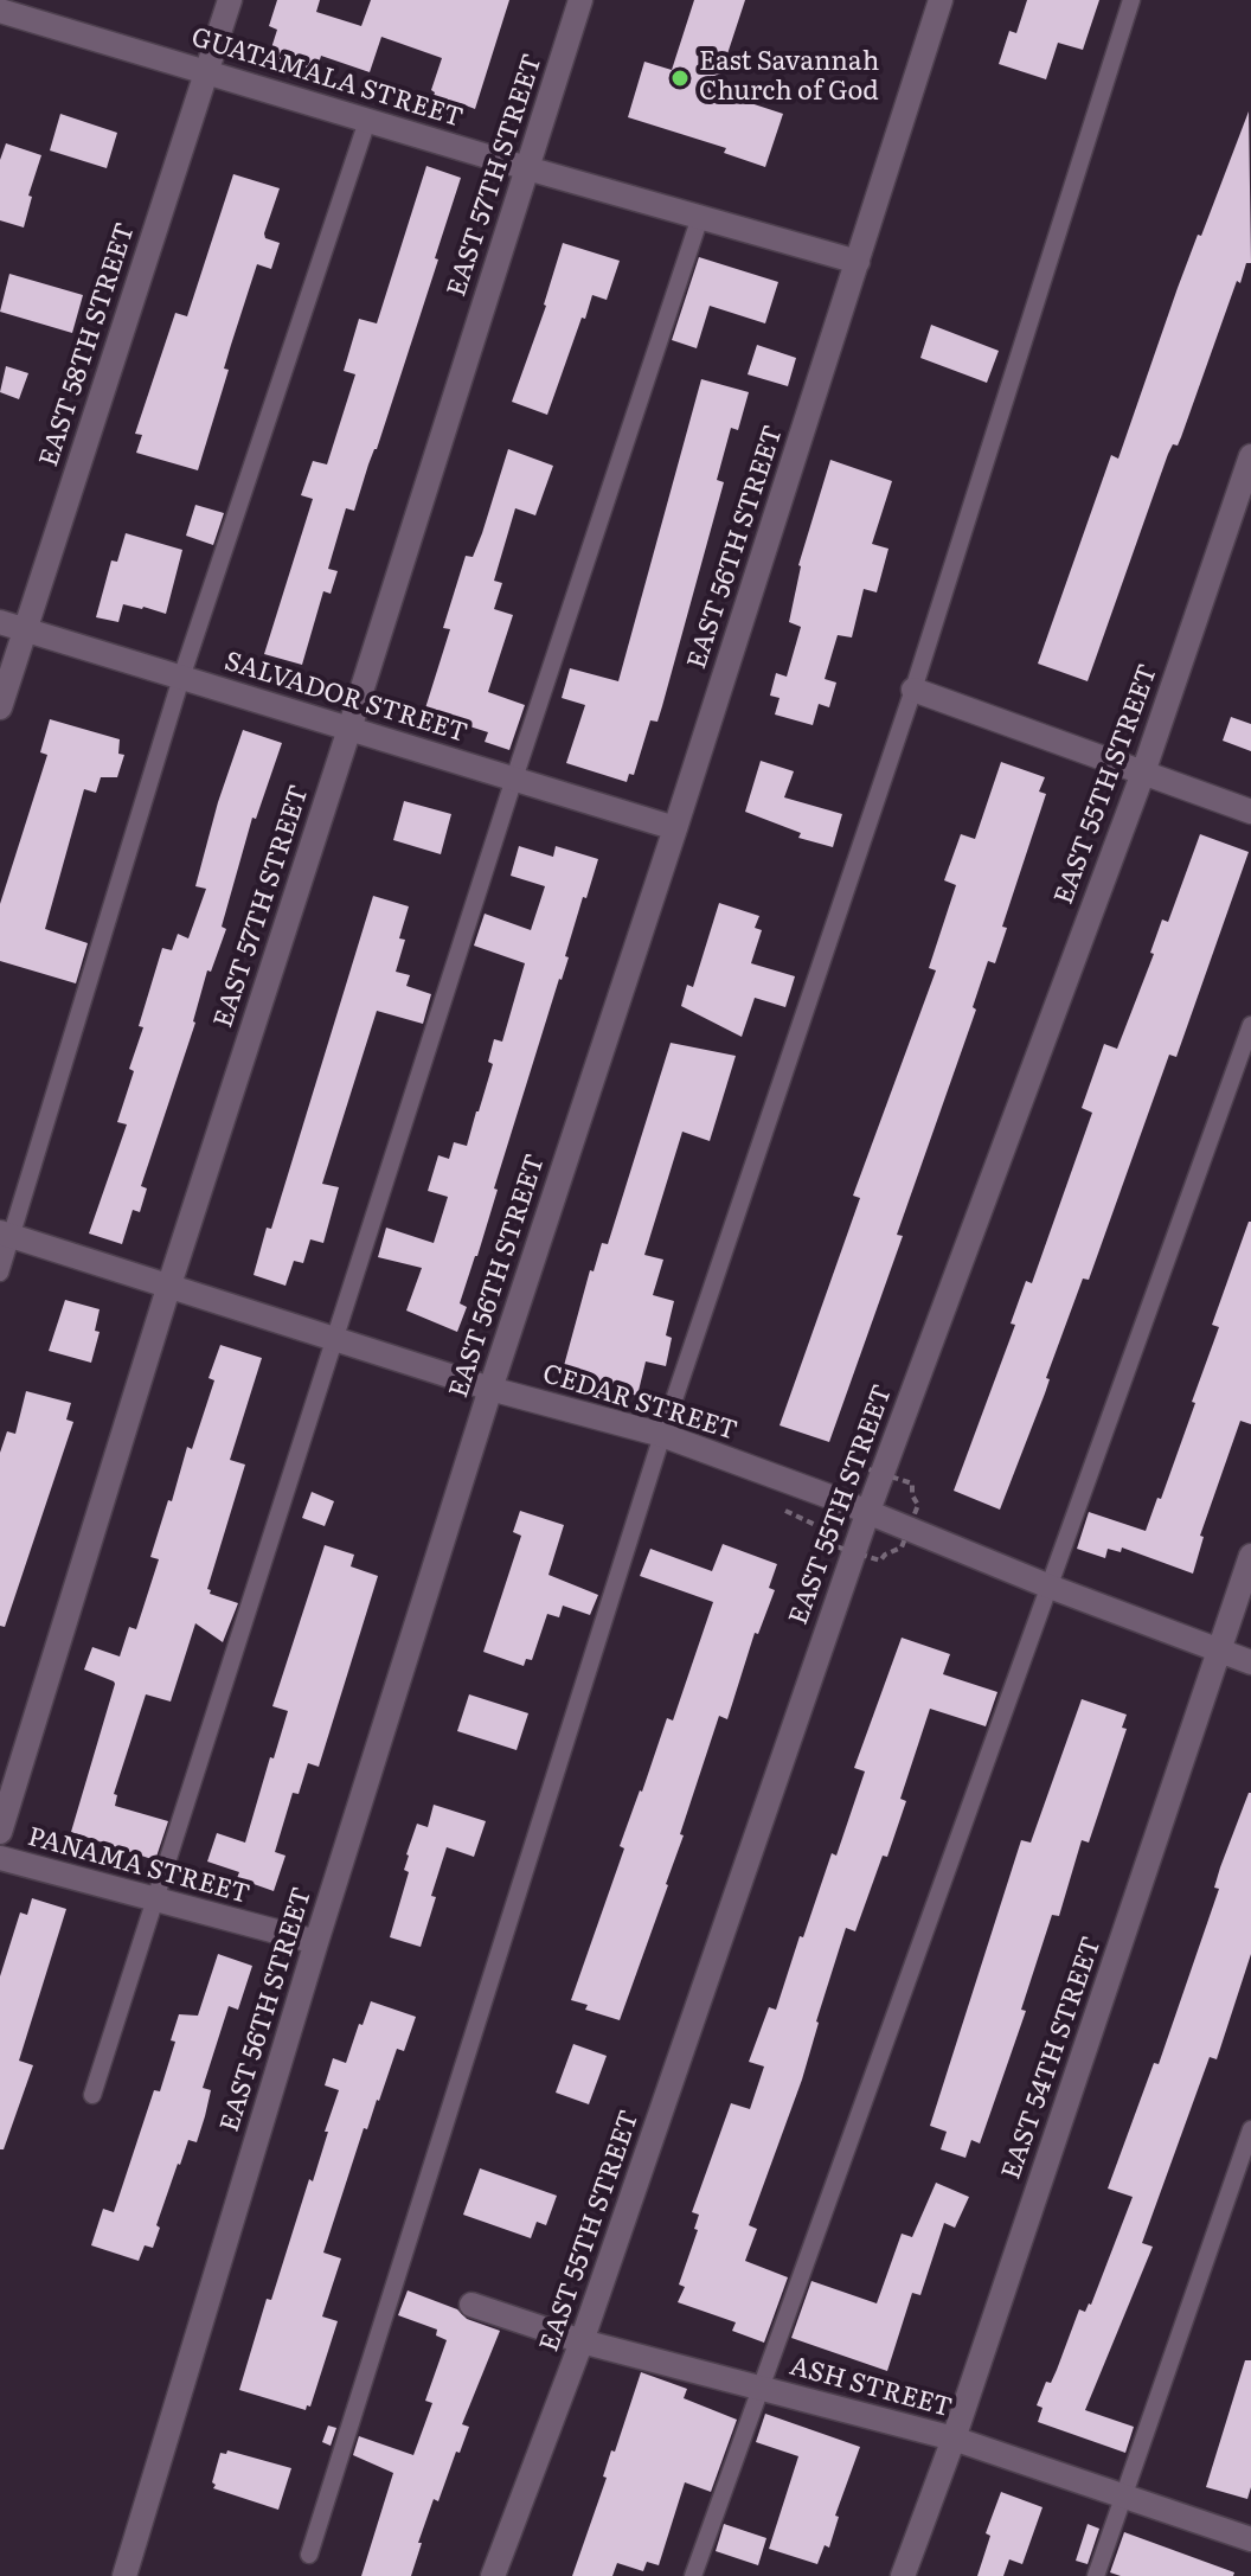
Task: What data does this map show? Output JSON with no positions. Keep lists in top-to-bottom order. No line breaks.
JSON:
{"streets":{"street":["GUATAMALA STREET","EAST 57TH STREET","EAST 58TH STREET","EAST 56TH STREET","SALVADOR STREET","EAST 55TH STREET","CEDAR STREET","PANAMA STREET","EAST 54TH STREET","ASH STREET"]},"crossings":[["GUATAMALA STREET","EAST 57TH STREET"],["GUATAMALA STREET","EAST 58TH STREET"],["GUATAMALA STREET","EAST 56TH STREET"],["EAST 57TH STREET","SALVADOR STREET"],["EAST 57TH STREET","CEDAR STREET"],["EAST 58TH STREET","SALVADOR STREET"],["EAST 56TH STREET","SALVADOR STREET"],["EAST 56TH STREET","CEDAR STREET"],["EAST 56TH STREET","PANAMA STREET"],["EAST 55TH STREET","CEDAR STREET"],["EAST 55TH STREET","ASH STREET"],["CEDAR STREET","EAST 54TH STREET"],["EAST 54TH STREET","ASH STREET"]],"places":["East Savannah Church of God"]}
